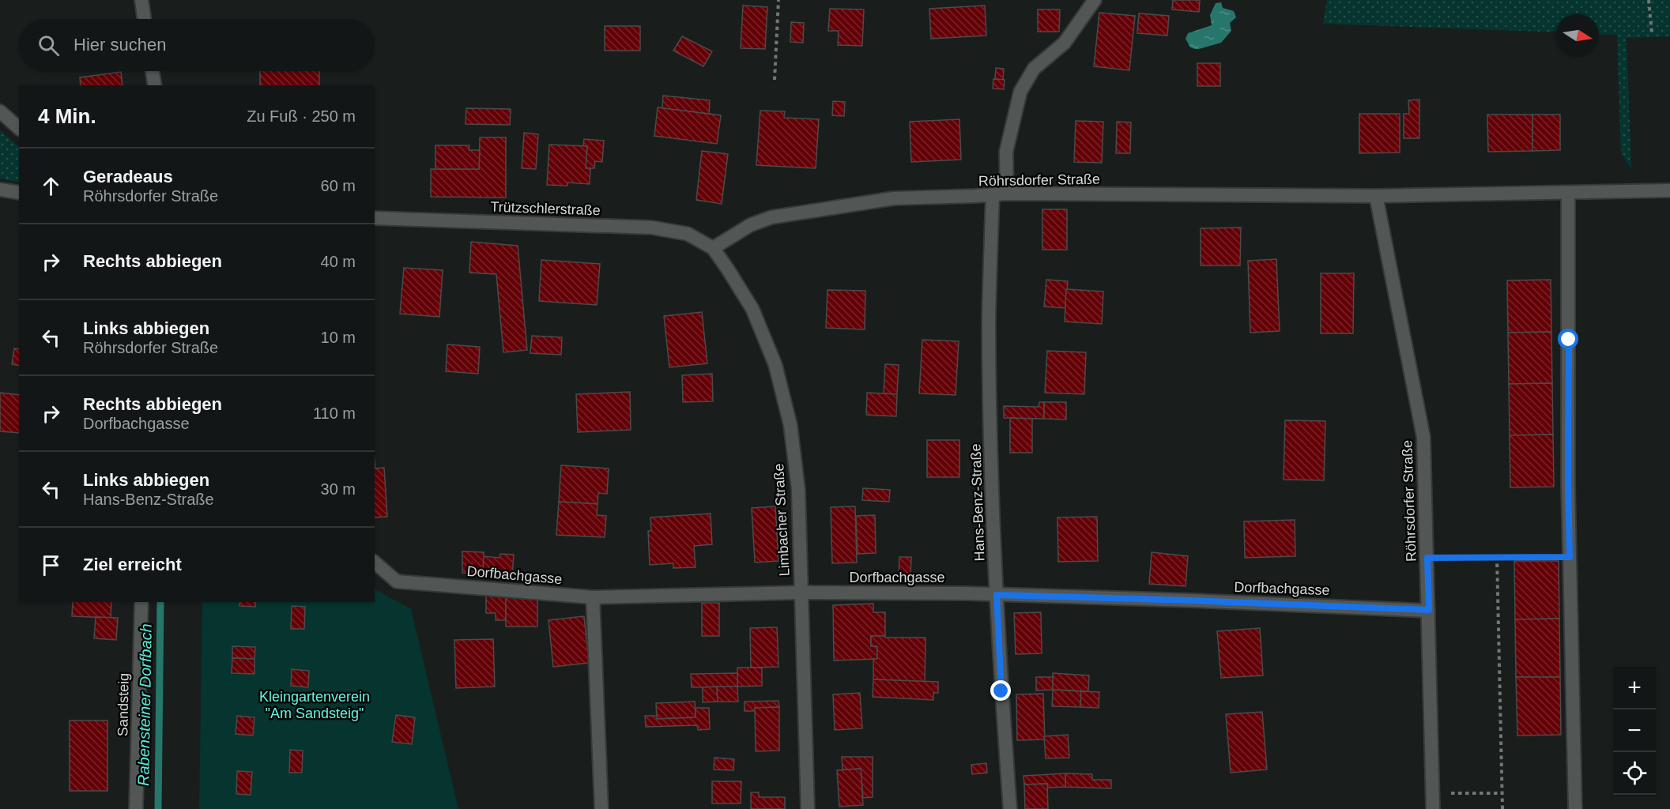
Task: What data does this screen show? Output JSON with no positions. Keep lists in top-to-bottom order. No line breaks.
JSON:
{"streets":{"street":["Röhrsdorfer Straße","Trützschlerstraße","Hans-Benz-Straße","Limbacher Straße","Dorfbachgasse","Sandsteig"]},"crossings":[["Röhrsdorfer Straße","Trützschlerstraße"],["Röhrsdorfer Straße","Hans-Benz-Straße"],["Röhrsdorfer Straße","Limbacher Straße"],["Röhrsdorfer Straße","Dorfbachgasse"],["Trützschlerstraße","Limbacher Straße"],["Hans-Benz-Straße","Dorfbachgasse"],["Limbacher Straße","Dorfbachgasse"]],"water":["Rabensteiner Dorfbach"],"parks":["Kleingartenverein \"Am Sandsteig\""],"north":"right","page":{"search":"Hier suchen","heading":["4 Min.","Zu Fuß · 250 m"],"list":[["Geradeaus","Röhrsdorfer Straße","60 m"],["Rechts abbiegen","40 m"],["Links abbiegen","Röhrsdorfer Straße","10 m"],["Rechts abbiegen","Dorfbachgasse","110 m"],["Links abbiegen","Hans-Benz-Straße","30 m"],"Ziel erreicht"],"map_buttons":["+","−"]}}
